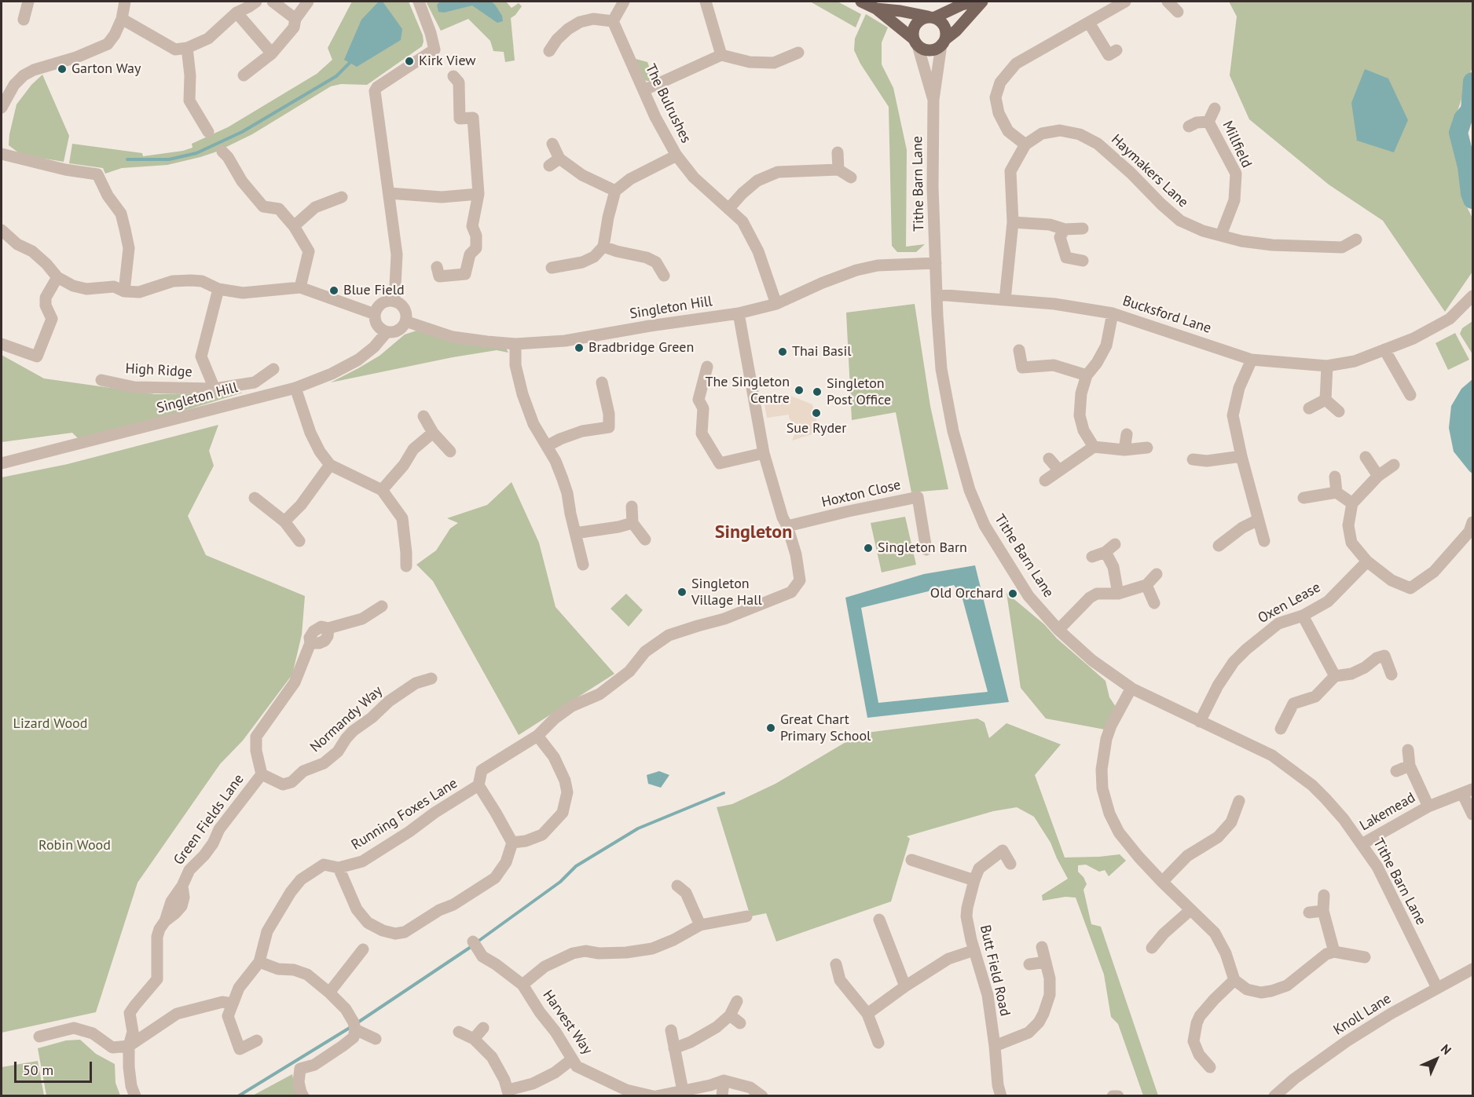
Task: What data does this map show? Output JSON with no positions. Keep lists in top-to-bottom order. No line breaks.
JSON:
{"streets":{"street":["The Bulrushes","Millfield","Haymakers Lane","Tithe Barn Lane","Singleton Hill","Bucksford Lane","High Ridge","Hoxton Close","Oxen Lease","Normandy Way","Lakemead","Running Foxes Lane","Green Fields Lane","Butt Field Road","Knoll Lane","Harvest Way"]},"crossings":[["The Bulrushes","Singleton Hill"],["Millfield","Haymakers Lane"],["Tithe Barn Lane","Singleton Hill"],["Tithe Barn Lane","Bucksford Lane"],["Tithe Barn Lane","Oxen Lease"],["Tithe Barn Lane","Lakemead"],["Tithe Barn Lane","Knoll Lane"],["Normandy Way","Green Fields Lane"]],"districts":["Singleton"],"parks":["Lizard Wood","Robin Wood"],"places":["Kirk View","Garton Way","Blue Field","Bradbridge Green","Thai Basil","The Singleton Centre","Singleton Post Office","Sue Ryder","Singleton Barn","Singleton Village Hall","Old Orchard","Great Chart Primary School"],"scale_bar":"50 m","north":"top right"}
